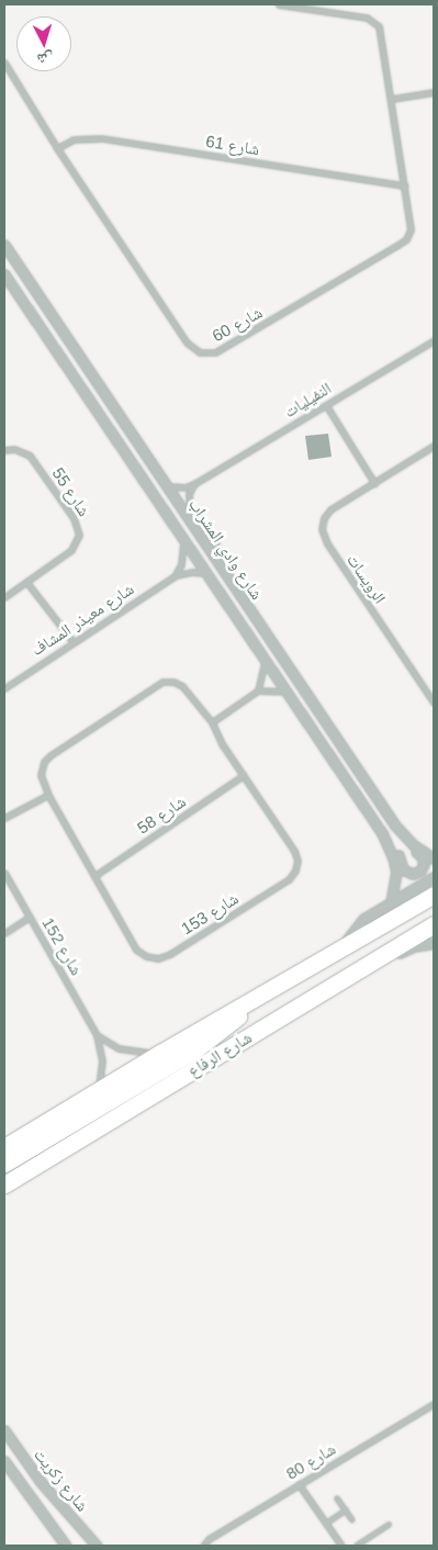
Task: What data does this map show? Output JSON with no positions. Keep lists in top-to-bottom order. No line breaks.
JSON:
{"streets":{"main road":["شارع الرفاع"],"street":["شارع 61","شارع 60","النفيليات","شارع 55","شارع وادي المشراب","الرويسات","شارع معيذر المشاف","شارع 58","شارع 153","شارع 152","شارع 80","شارع زكريت"]},"crossings":[["شارع 61","شارع 60"],["النفيليات","شارع وادي المشراب"],["شارع وادي المشراب","شارع معيذر المشاف"],["شارع وادي المشراب","شارع الرفاع"],["شارع 58","شارع 153"],["شارع 152","شارع الرفاع"]],"north":"bottom"}
